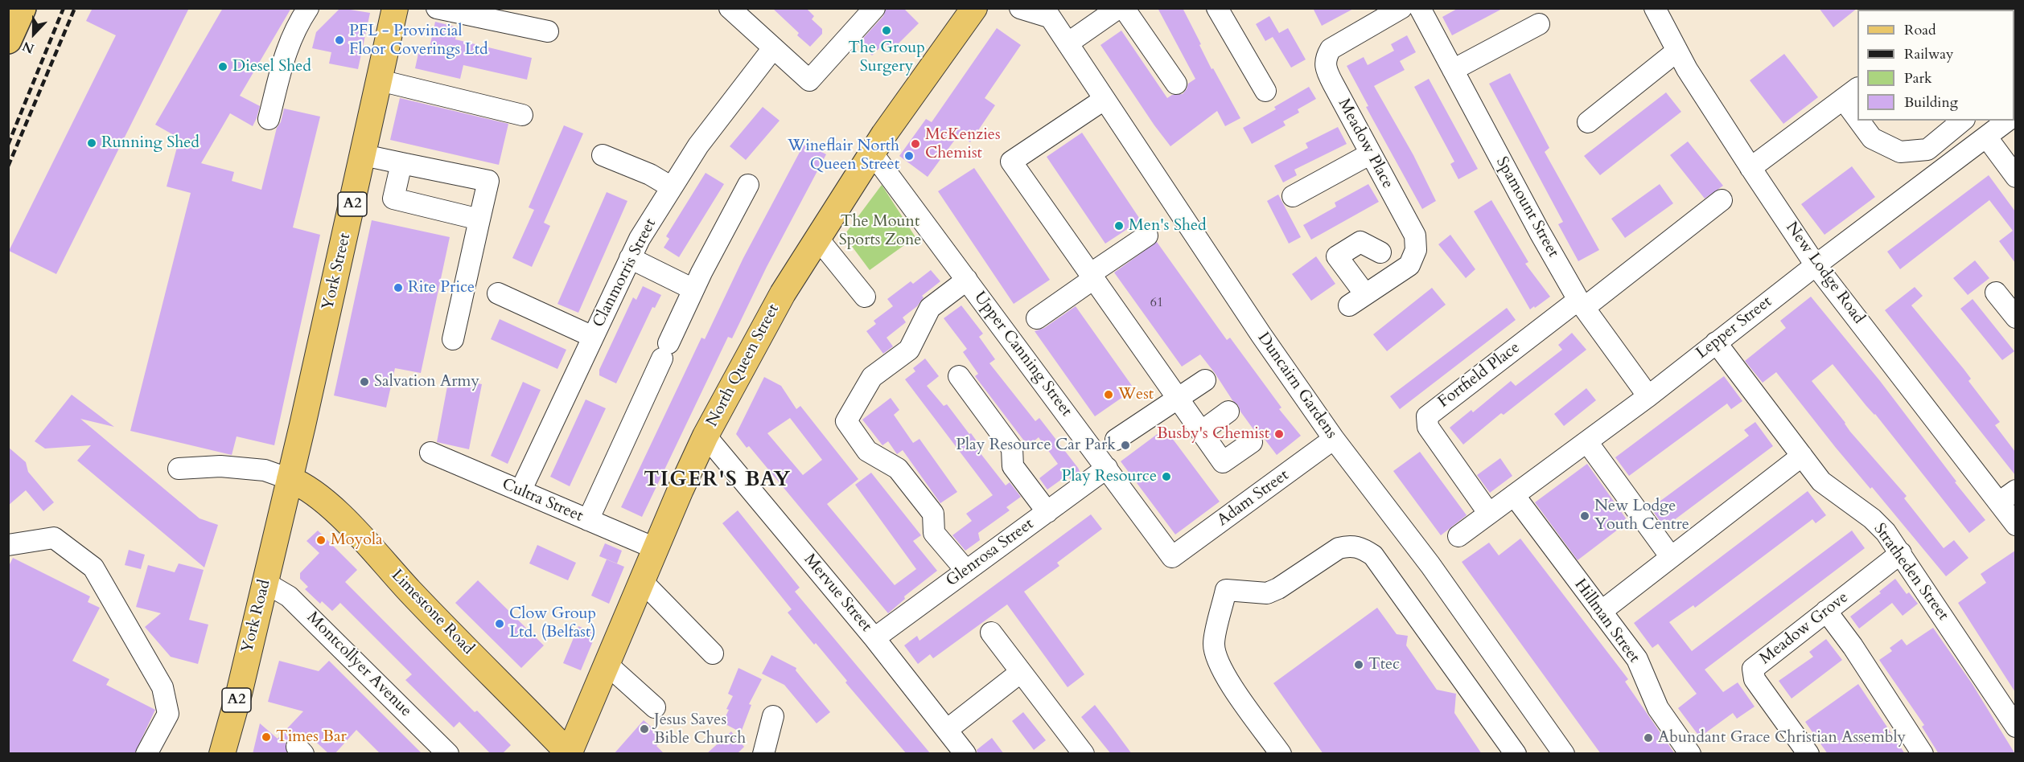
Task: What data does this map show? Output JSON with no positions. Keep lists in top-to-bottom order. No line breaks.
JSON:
{"streets":{"main road":["A2","York Street","North Queen Street","Limestone Road","York Road"],"street":["Meadow Place","Spamount Street","Clanmorris Street","New Lodge Road","Lepper Street","Upper Canning Street","Fortfield Place","Duncairn Gardens","Adam Street","Cultra Street","Glenrosa Street","Stratheden Street","Mervue Street","Hillman Street","Meadow Grove","Montcollyer Avenue"]},"crossings":[["Spamount Street","Lepper Street"],["Spamount Street","Fortfield Place"],["York Street","Limestone Road"],["York Street","York Road"],["Clanmorris Street","Cultra Street"],["New Lodge Road","Lepper Street"],["Lepper Street","Fortfield Place"],["Lepper Street","Stratheden Street"],["Lepper Street","Hillman Street"],["Upper Canning Street","North Queen Street"],["Upper Canning Street","Adam Street"],["Upper Canning Street","Glenrosa Street"],["North Queen Street","Cultra Street"],["North Queen Street","Mervue Street"],["North Queen Street","Limestone Road"],["Duncairn Gardens","Adam Street"],["Glenrosa Street","Mervue Street"],["Stratheden Street","Meadow Grove"],["Limestone Road","York Road"],["York Road","Montcollyer Avenue"]],"districts":["TIGER'S BAY"],"parks":["The Mount Sports Zone"],"places":["The Group Surgery","PFL - Provincial Floor Coverings Ltd","Diesel Shed","Running Shed","McKenzies Chemist","Wineflair North Queen Street","Men's Shed","Rite Price","Salvation Army","West","Busby's Chemist","Play Resource Car Park","Play Resource","New Lodge Youth Centre","Moyola","Clow Group Ltd. (Belfast)","Ttec","Jesus Saves Bible Church","Times Bar","Abundant Grace Christian Assembly"],"house_numbers":["61"],"legend":["Road","Railway","Park","Building"],"north":"bottom"}
